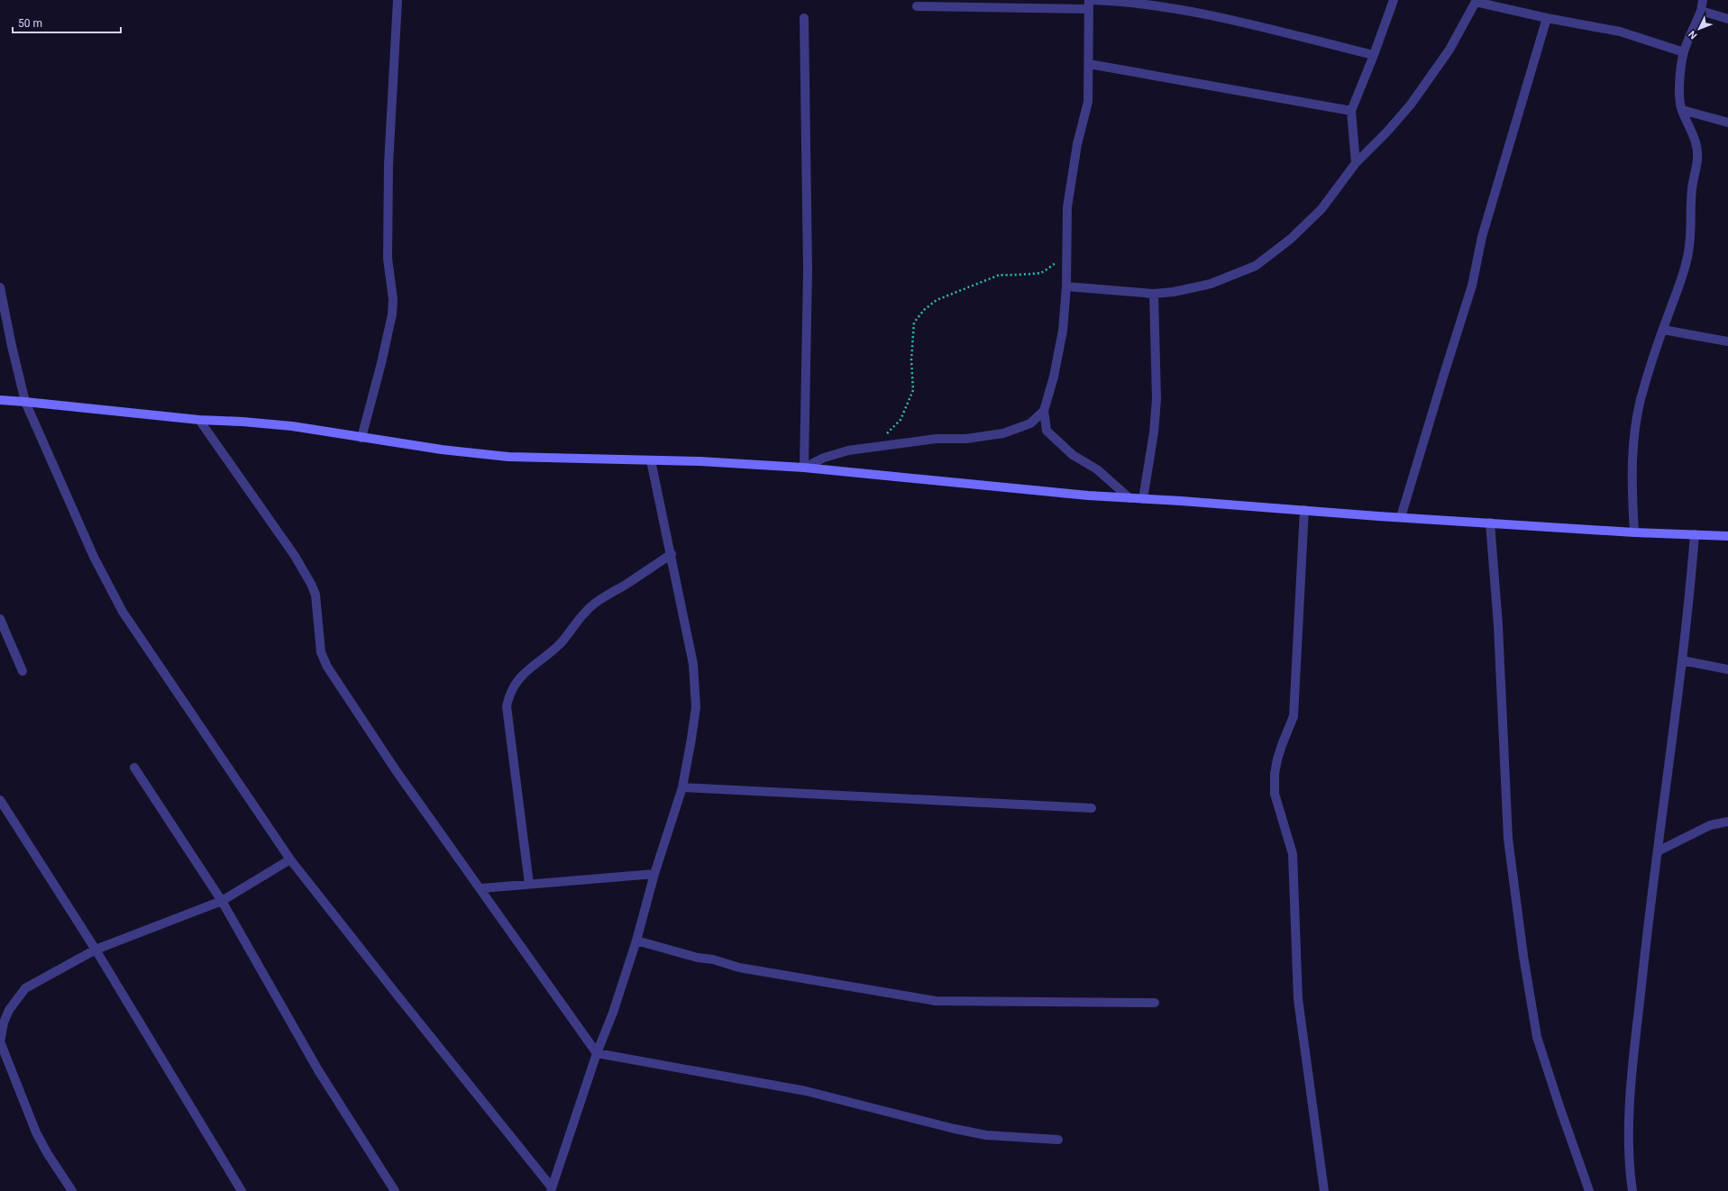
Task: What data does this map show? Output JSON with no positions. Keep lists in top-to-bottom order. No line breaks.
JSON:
{"scale_bar":"50 m","north":"bottom left"}
